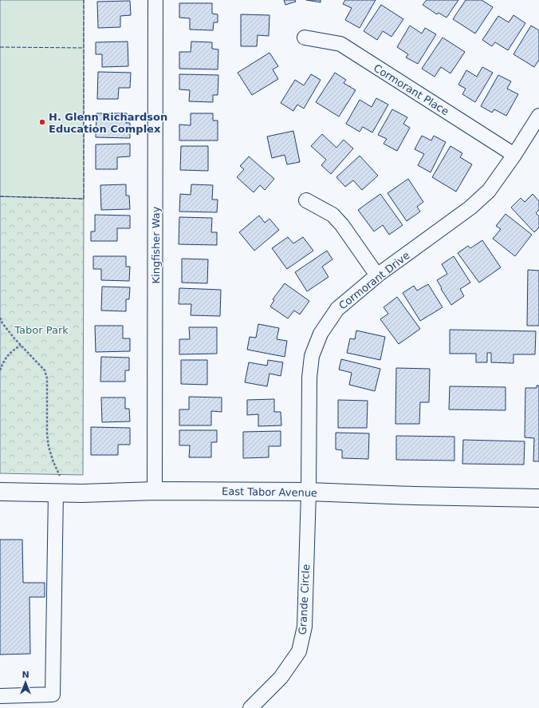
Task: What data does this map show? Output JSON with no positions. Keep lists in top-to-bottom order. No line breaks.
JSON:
{"streets":{"main road":["East Tabor Avenue"],"street":["Cormorant Place","Kingfisher Way","Cormorant Drive","Grande Circle"]},"crossings":[["Cormorant Place","Cormorant Drive"],["Kingfisher Way","East Tabor Avenue"],["Cormorant Drive","East Tabor Avenue"],["Cormorant Drive","Grande Circle"],["East Tabor Avenue","Grande Circle"]],"parks":["Tabor Park"],"places":["H. Glenn Richardson Education Complex"],"north":"top"}
